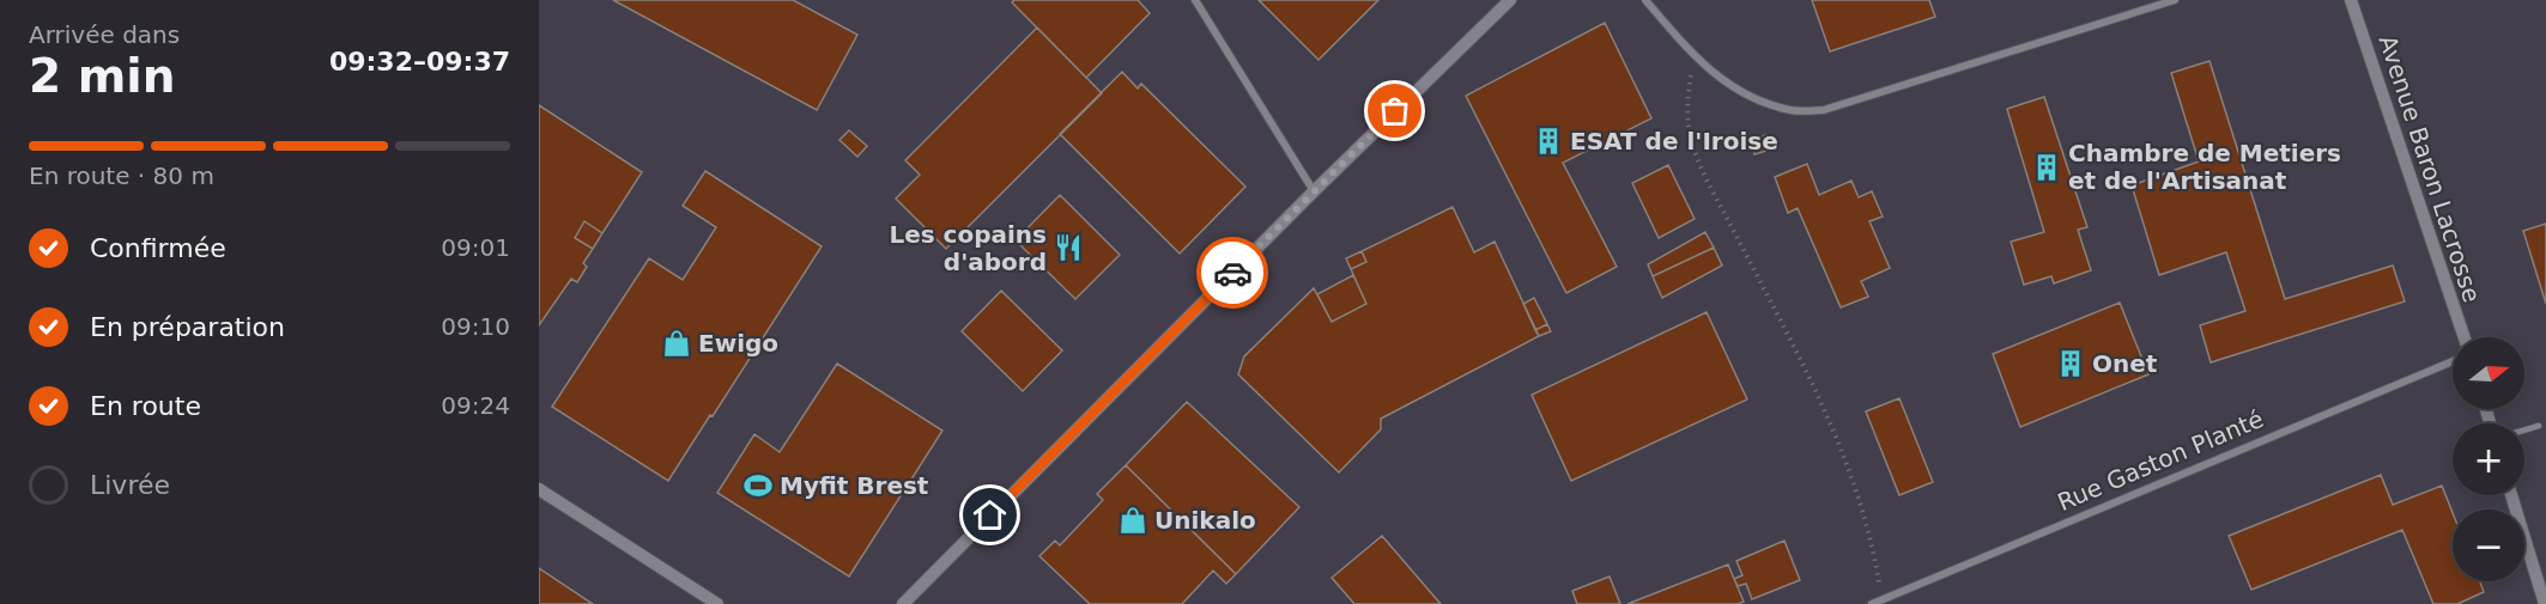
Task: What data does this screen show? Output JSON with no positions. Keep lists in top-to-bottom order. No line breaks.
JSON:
{"streets":{"street":["Avenue Baron Lacrosse","Rue Gaston Planté"]},"places":{"building":["ESAT de l'Iroise","Chambre de Metiers et de l'Artisanat","Onet"],"restaurant":["Les copains d'abord"],"shop":["Ewigo","Unikalo"],"sports":["Myfit Brest"]},"north":"right","page":{"heading":["2 min","Arrivée dans","09:32–09:37"],"bar":"En route · 80 m","list":[["Confirmée","09:01"],["En préparation","09:10"],["En route","09:24"],"Livrée"],"map_buttons":["+","−"]}}
